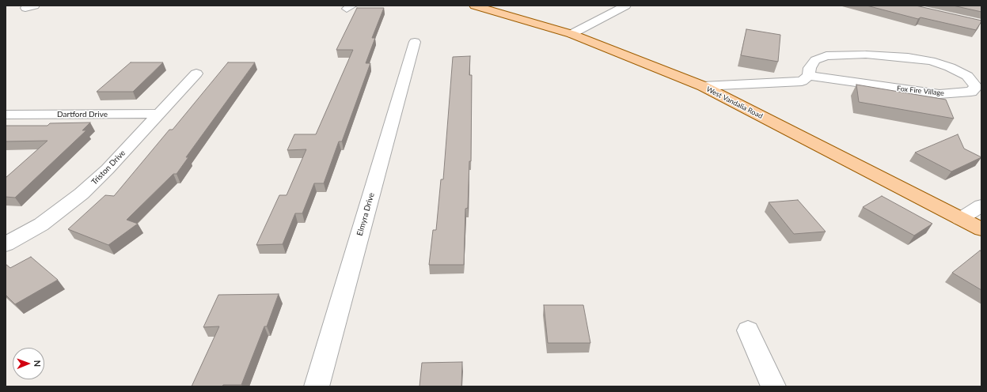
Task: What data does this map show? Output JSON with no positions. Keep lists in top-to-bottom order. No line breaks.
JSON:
{"streets":{"main road":["West Vandalia Road"],"street":["Fox Fire Village","Dartford Drive","Triston Drive","Elmyra Drive"]},"crossings":[["Dartford Drive","Triston Drive"]],"north":"right"}
